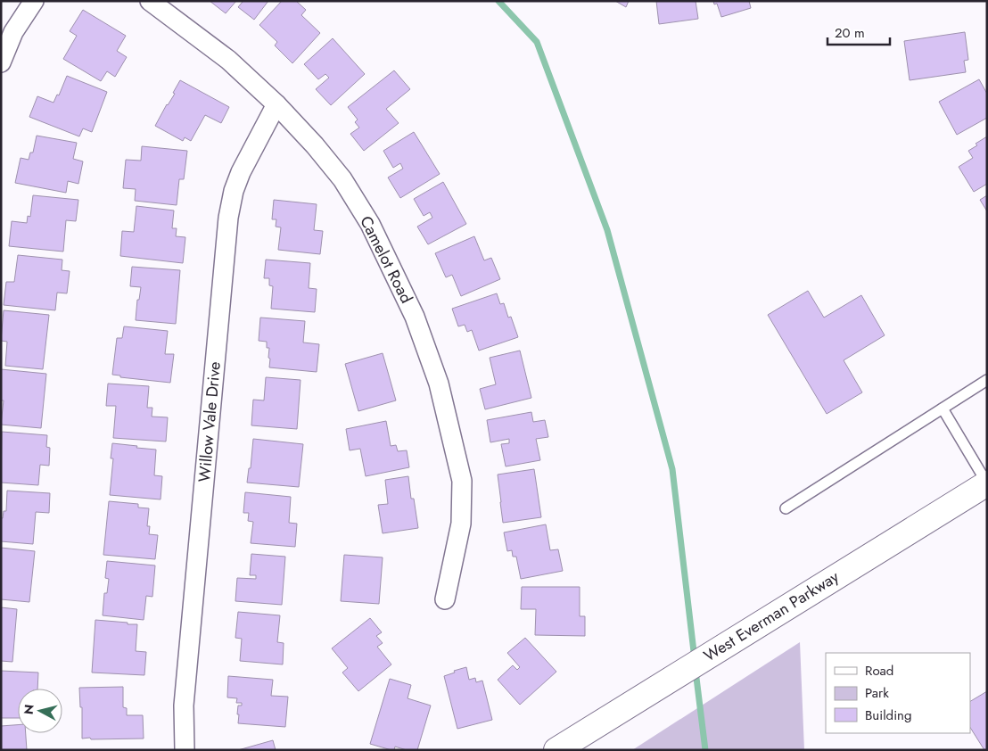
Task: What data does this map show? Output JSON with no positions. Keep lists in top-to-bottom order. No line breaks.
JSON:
{"streets":{"street":["Camelot Road","Willow Vale Drive","West Everman Parkway"]},"crossings":[["Camelot Road","Willow Vale Drive"]],"legend":["Road","Park","Building"],"scale_bar":"20 m","north":"left"}
